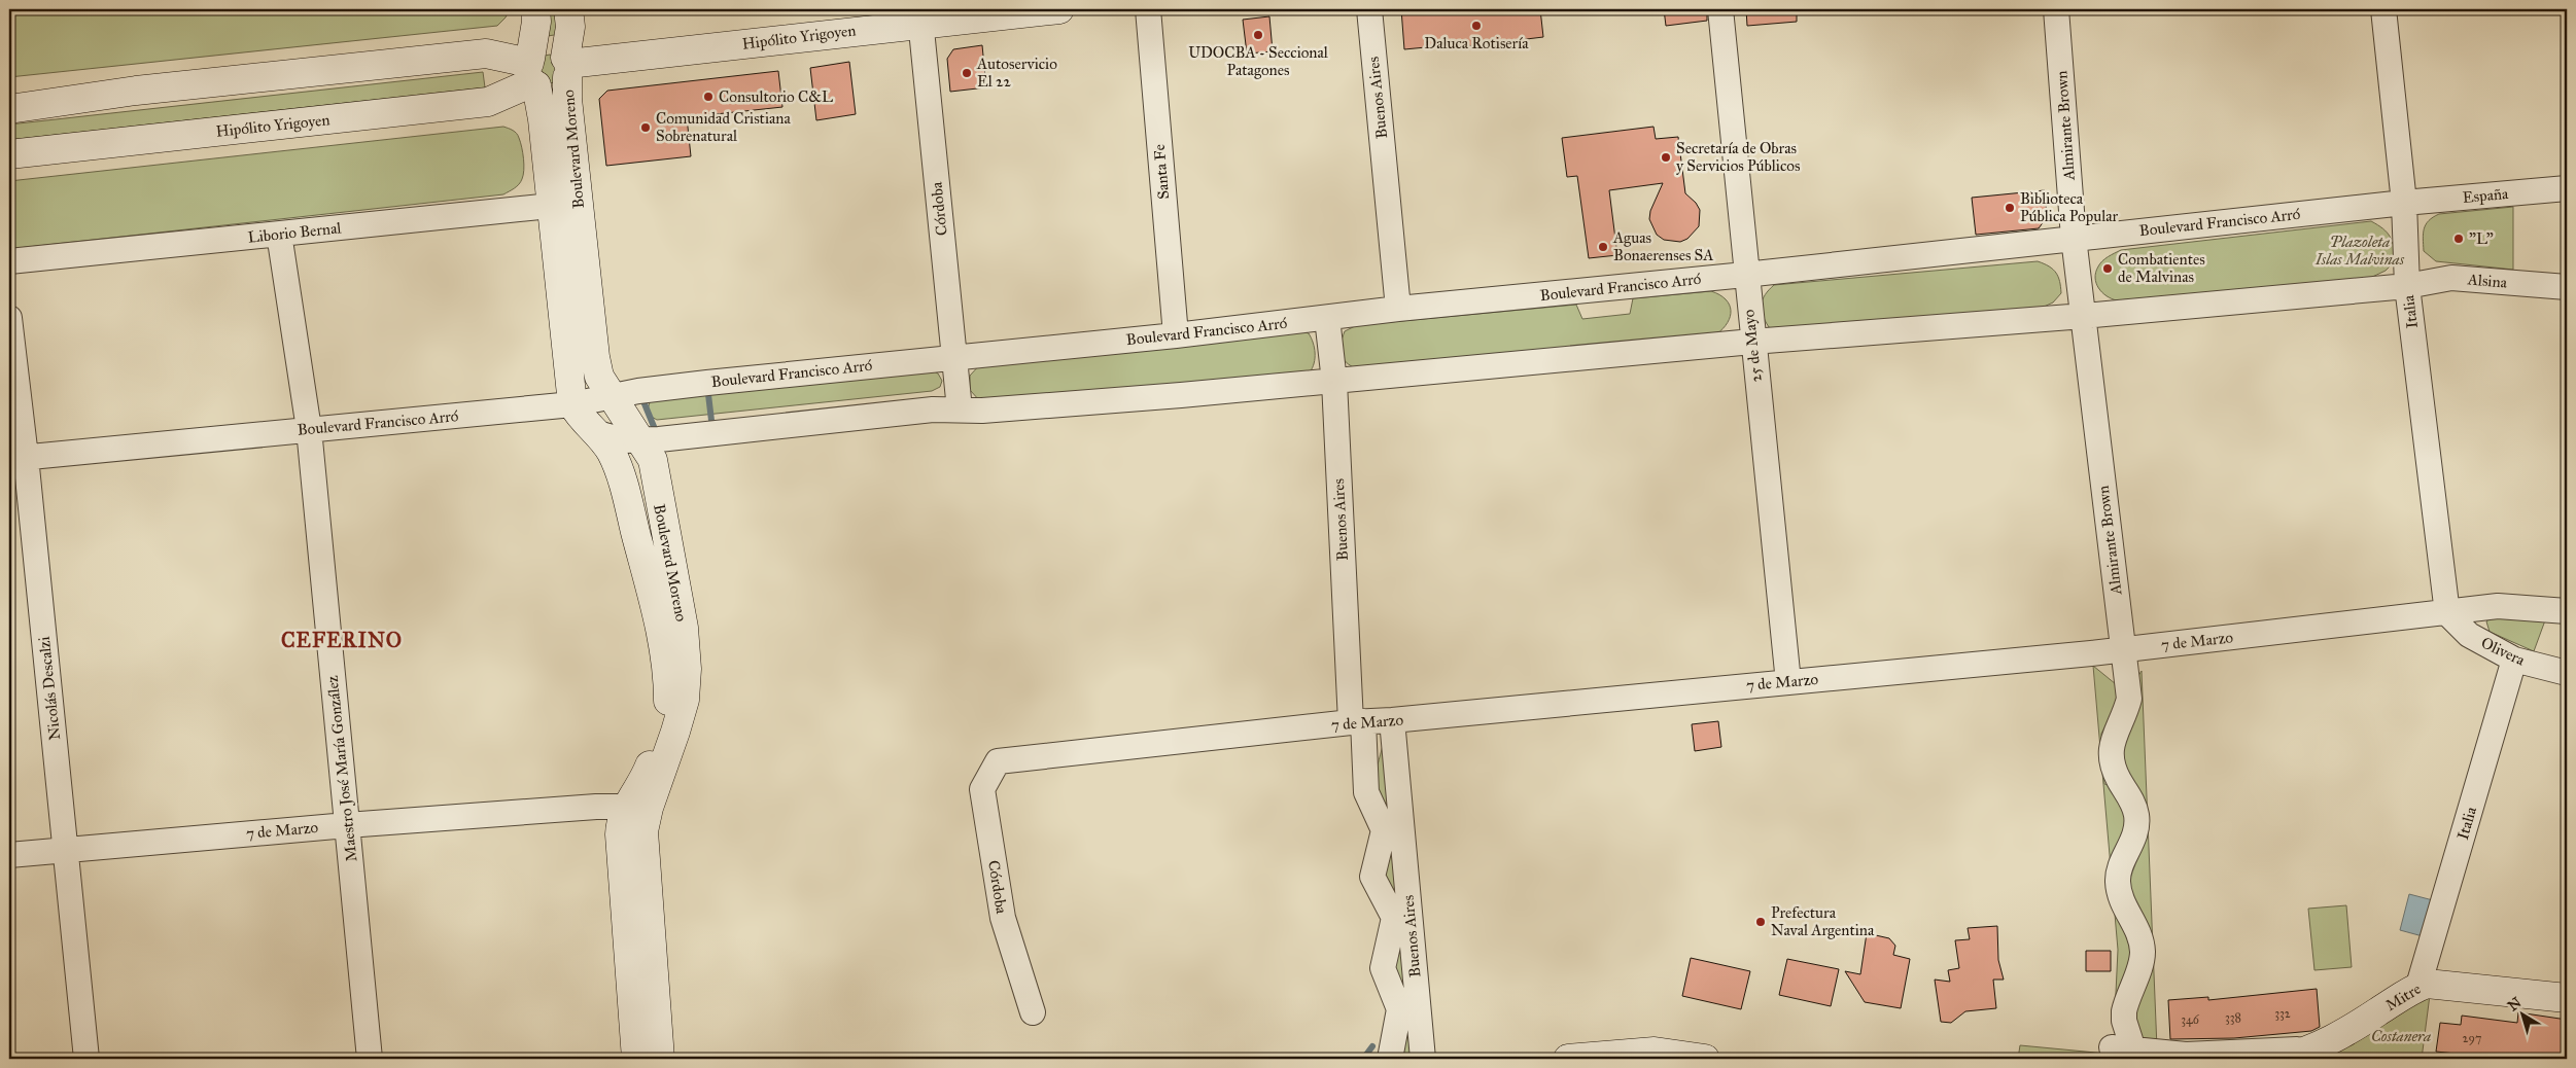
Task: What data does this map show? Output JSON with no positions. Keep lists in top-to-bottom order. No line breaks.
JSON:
{"streets":{"main road":["Hipólito Yrigoyen","Boulevard Moreno","Mitre"],"street":["Buenos Aires","Almirante Brown","Santa Fe","España","Córdoba","Boulevard Francisco Arró","Liborio Bernal","Alsina","Italia","25 de Mayo","7 de Marzo","Olivera","Nicolás Descalzi","Maestro José María González"]},"crossings":[["Hipólito Yrigoyen","Boulevard Moreno"],["Hipólito Yrigoyen","Córdoba"],["Buenos Aires","Boulevard Francisco Arró"],["Buenos Aires","7 de Marzo"],["Almirante Brown","Boulevard Francisco Arró"],["Almirante Brown","7 de Marzo"],["Almirante Brown","Mitre"],["Boulevard Moreno","Boulevard Francisco Arró"],["Boulevard Moreno","Liborio Bernal"],["Boulevard Moreno","7 de Marzo"],["Santa Fe","Boulevard Francisco Arró"],["España","Boulevard Francisco Arró"],["España","Italia"],["Córdoba","Boulevard Francisco Arró"],["Córdoba","7 de Marzo"],["Boulevard Francisco Arró","Italia"],["Boulevard Francisco Arró","25 de Mayo"],["Boulevard Francisco Arró","Nicolás Descalzi"],["Boulevard Francisco Arró","Maestro José María González"],["Liborio Bernal","Maestro José María González"],["Alsina","Italia"],["Italia","7 de Marzo"],["Italia","Olivera"],["Italia","Mitre"],["25 de Mayo","7 de Marzo"],["7 de Marzo","Olivera"],["7 de Marzo","Nicolás Descalzi"],["7 de Marzo","Maestro José María González"]],"districts":["CEFERINO"],"parks":["Plazoleta Islas Malvinas","Costanera"],"places":["Daluca Rotisería","UDOCBA - Seccional Patagones","Autoservicio El 22","Consultorio C&L","Comunidad Cristiana Sobrenatural","Secretaría de Obras y Servicios Públicos","Biblioteca Pública Popular","\"L\"","Aguas Bonaerenses SA","Combatientes de Malvinas","Prefectura Naval Argentina"],"house_numbers":["332","338","346","297"],"north":"top left"}
